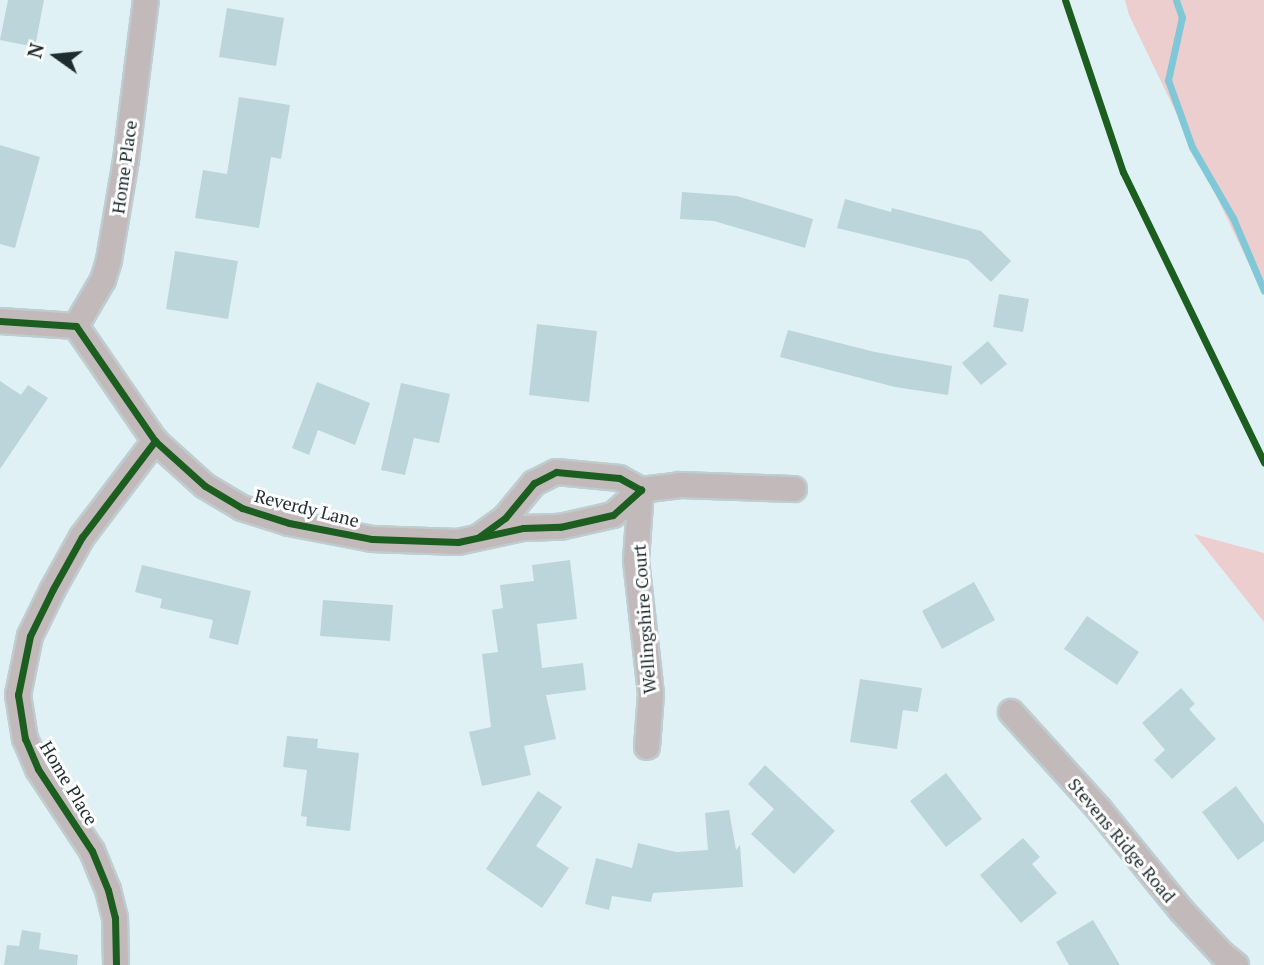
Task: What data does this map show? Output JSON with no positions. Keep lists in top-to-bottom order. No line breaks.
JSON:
{"streets":{"street":["Home Place","Reverdy Lane","Wellingshire Court","Stevens Ridge Road"]},"crossings":[["Home Place","Reverdy Lane"],["Reverdy Lane","Wellingshire Court"]],"north":"left"}
